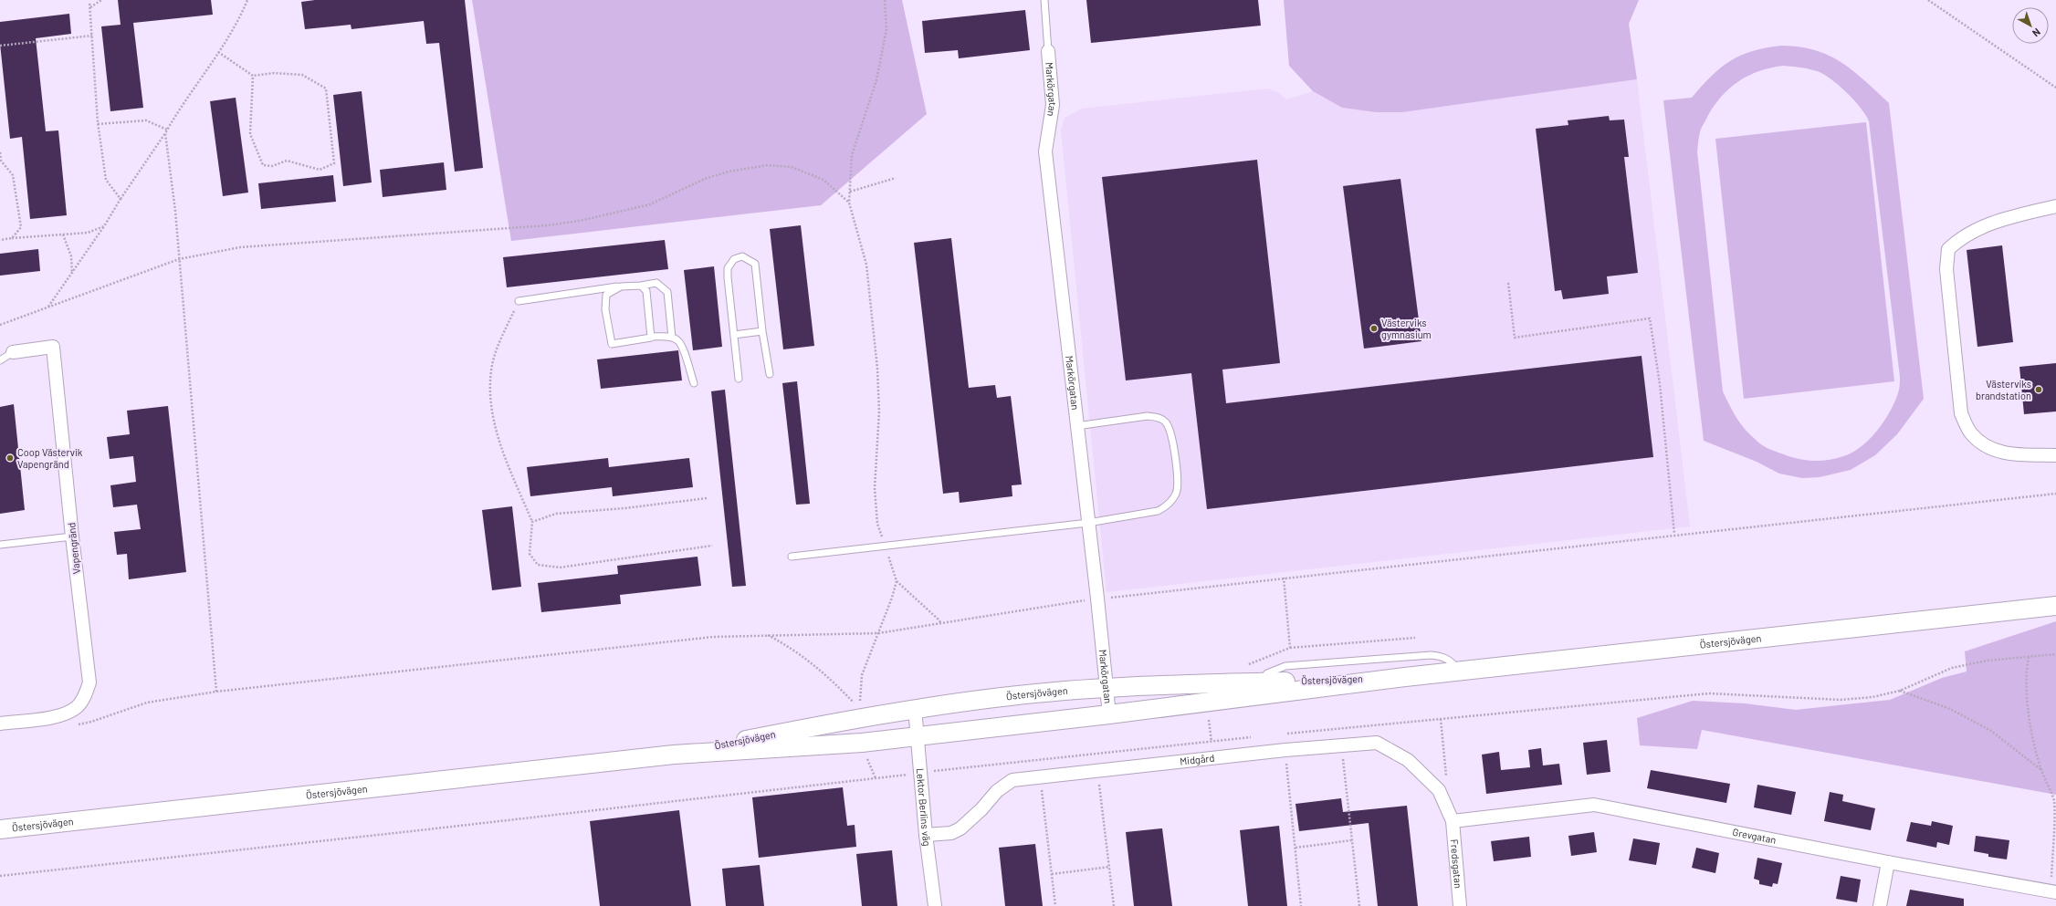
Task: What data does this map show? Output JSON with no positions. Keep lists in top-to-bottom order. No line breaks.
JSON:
{"streets":{"main road":["Östersjövägen"],"street":["Markörgatan","Vapengränd","Midgård","Lektor Berlins väg","Grevgatan","Fredsgatan"]},"crossings":[["Markörgatan","Östersjövägen"],["Östersjövägen","Lektor Berlins väg"],["Midgård","Lektor Berlins väg"],["Midgård","Grevgatan"],["Midgård","Fredsgatan"],["Grevgatan","Fredsgatan"]],"places":["Västerviks gymnasium","Västerviks brandstation","Coop Västervik Vapengränd"],"north":"bottom right"}
